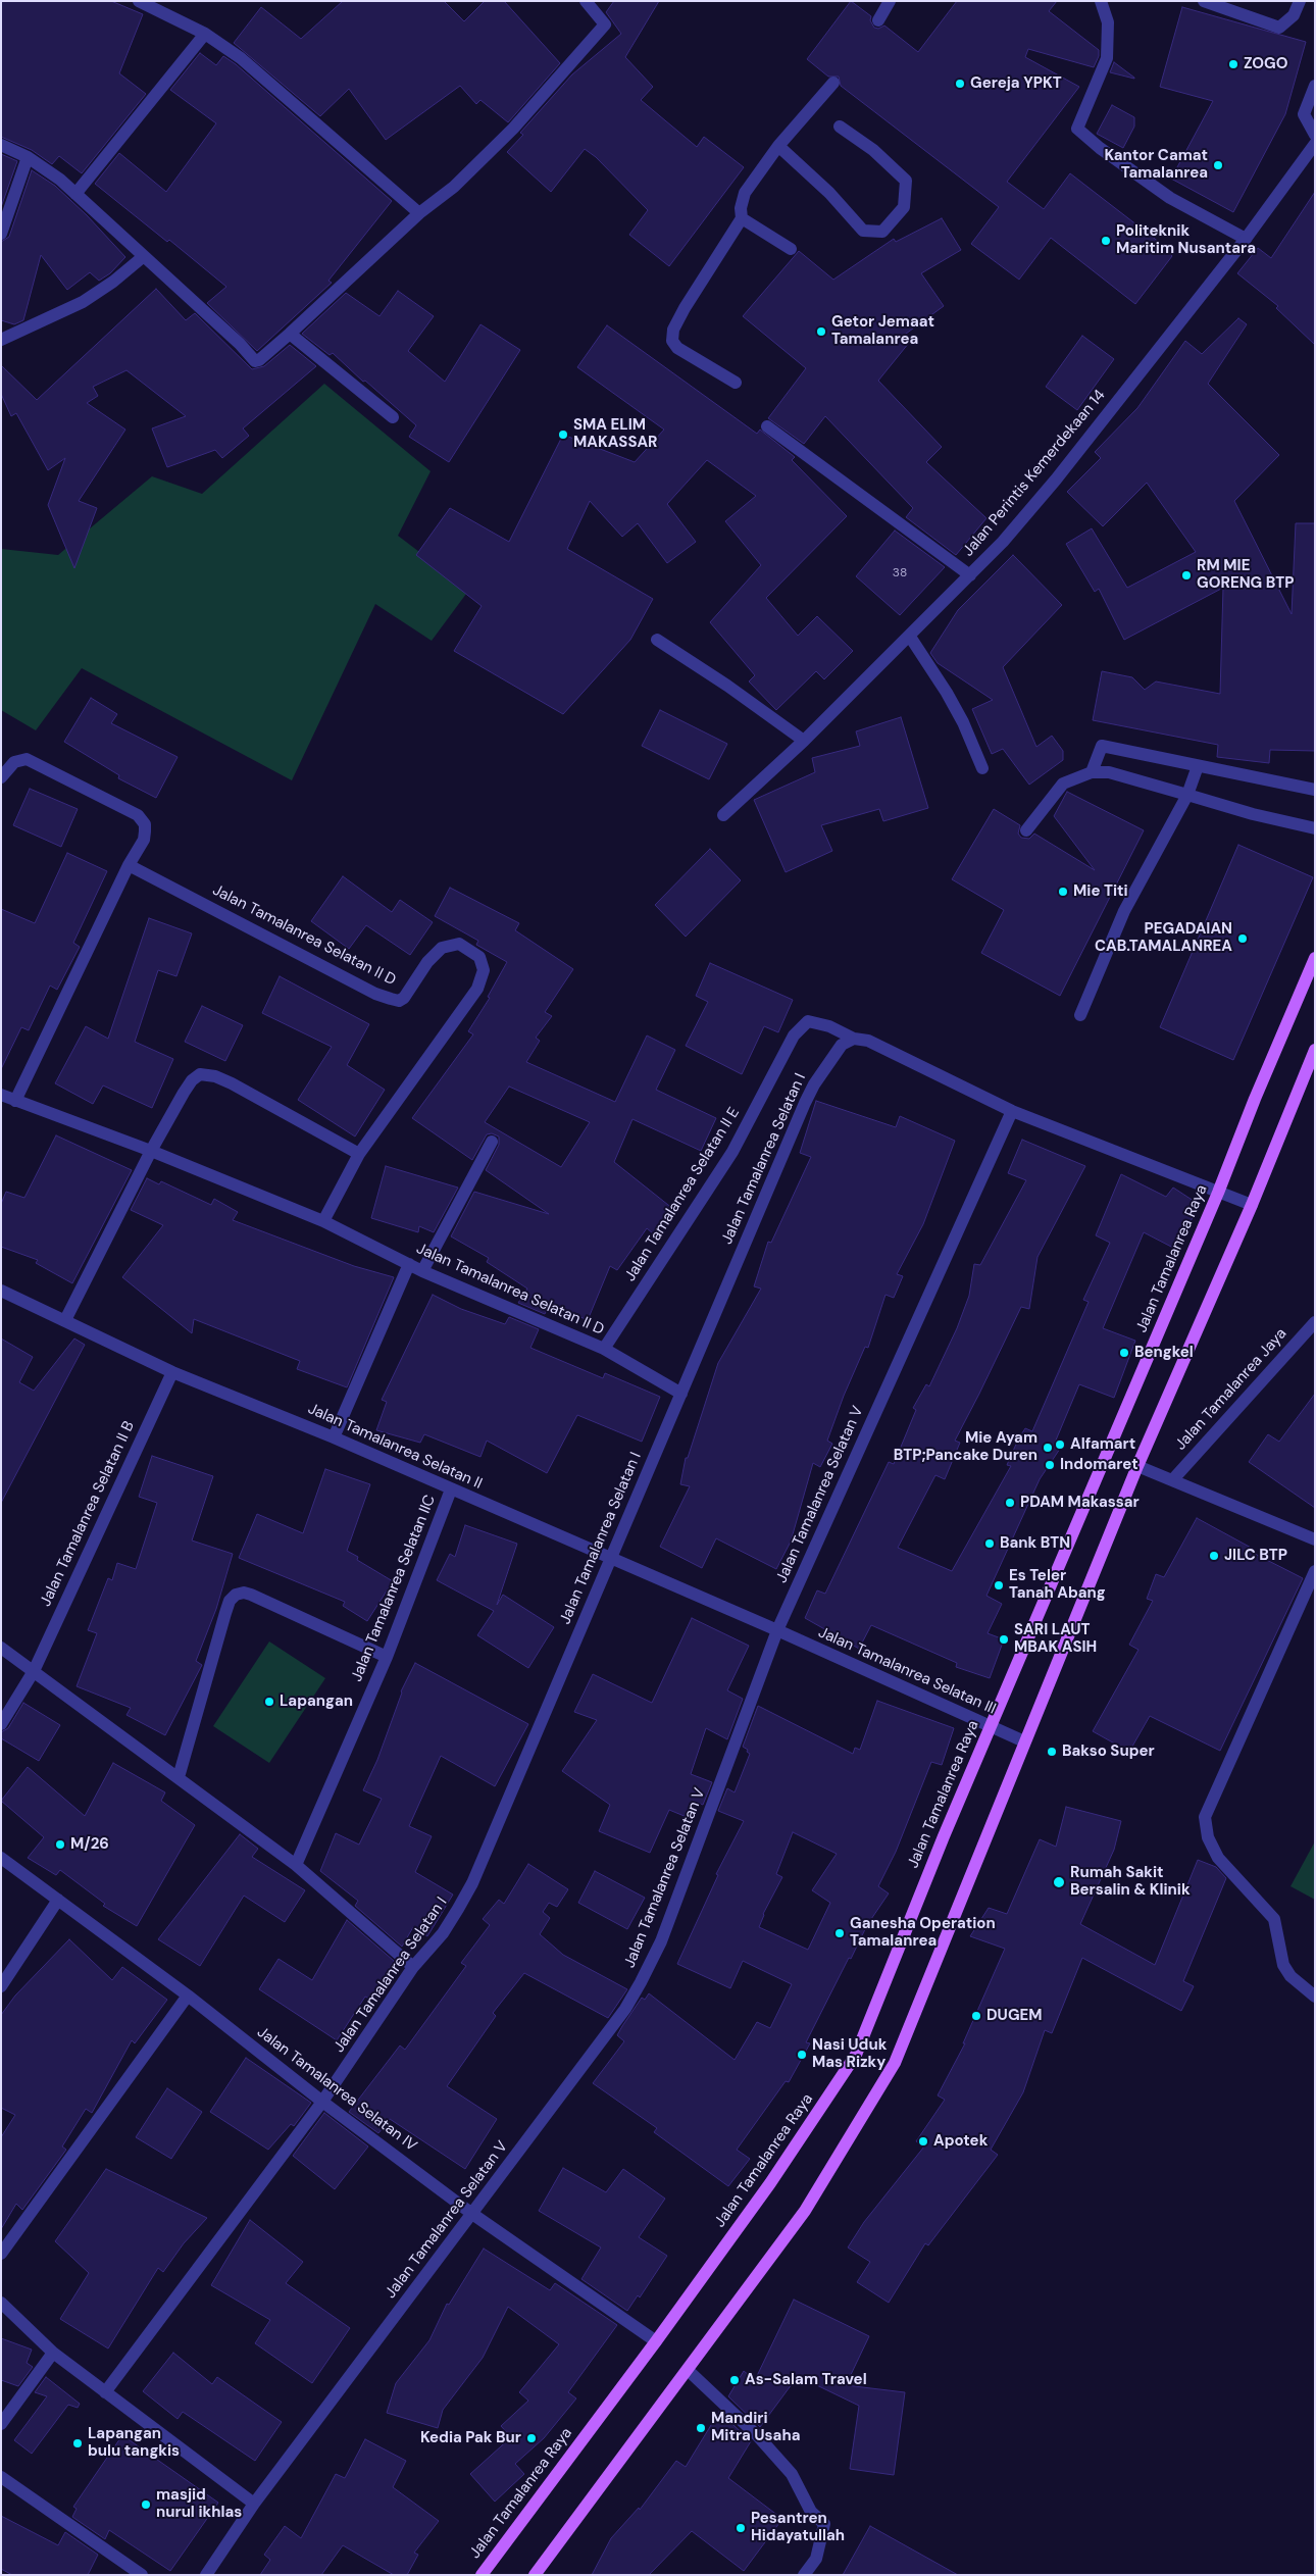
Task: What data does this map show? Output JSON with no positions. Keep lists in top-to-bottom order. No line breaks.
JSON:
{"streets":{"main road":["Jalan Tamalanrea Raya"],"street":["Jalan Perintis Kemerdekaan 14","Jalan Tamalanrea Selatan II D","Jalan Tamalanrea Selatan I","Jalan Tamalanrea Selatan II E","Jalan Tamalanrea Jaya","Jalan Tamalanrea Selatan II","Jalan Tamalanrea Selatan V","Jalan Tamalanrea Selatan II B","Jalan Tamalanrea Selatan IIC","Jalan Tamalanrea Selatan III","Jalan Tamalanrea Selatan IV"]},"crossings":[["Jalan Tamalanrea Selatan II D","Jalan Tamalanrea Selatan I"],["Jalan Tamalanrea Selatan II D","Jalan Tamalanrea Selatan II E"],["Jalan Tamalanrea Selatan I","Jalan Tamalanrea Selatan II E"],["Jalan Tamalanrea Selatan I","Jalan Tamalanrea Selatan II"],["Jalan Tamalanrea Selatan I","Jalan Tamalanrea Selatan IV"],["Jalan Tamalanrea Raya","Jalan Tamalanrea Selatan III"],["Jalan Tamalanrea Raya","Jalan Tamalanrea Selatan IV"],["Jalan Tamalanrea Selatan II","Jalan Tamalanrea Selatan V"],["Jalan Tamalanrea Selatan II","Jalan Tamalanrea Selatan II B"],["Jalan Tamalanrea Selatan II","Jalan Tamalanrea Selatan IIC"],["Jalan Tamalanrea Selatan II","Jalan Tamalanrea Selatan III"],["Jalan Tamalanrea Selatan V","Jalan Tamalanrea Selatan III"],["Jalan Tamalanrea Selatan V","Jalan Tamalanrea Selatan IV"]],"places":["ZOGO","Gereja YPKT","Kantor Camat Tamalanrea","Politeknik Maritim Nusantara","Getor Jemaat Tamalanrea","SMA ELIM MAKASSAR","RM MIE GORENG BTP","Mie Titi","PEGADAIAN CAB.TAMALANREA","Bengkel","Alfamart","Mie Ayam BTP;Pancake Duren","Indomaret","PDAM Makassar","Bank BTN","JILC BTP","Es Teler Tanah Abang","SARI LAUT MBAK ASIH","Lapangan","Bakso Super","M/26","Rumah Sakit Bersalin & Klinik","Ganesha Operation Tamalanrea","DUGEM","Nasi Uduk Mas Rizky","Apotek","As-Salam Travel","Mandiri Mitra Usaha","Kedia Pak Bur","Lapangan bulu tangkis","masjid nurul ikhlas","Pesantren Hidayatullah"],"house_numbers":["38"]}
